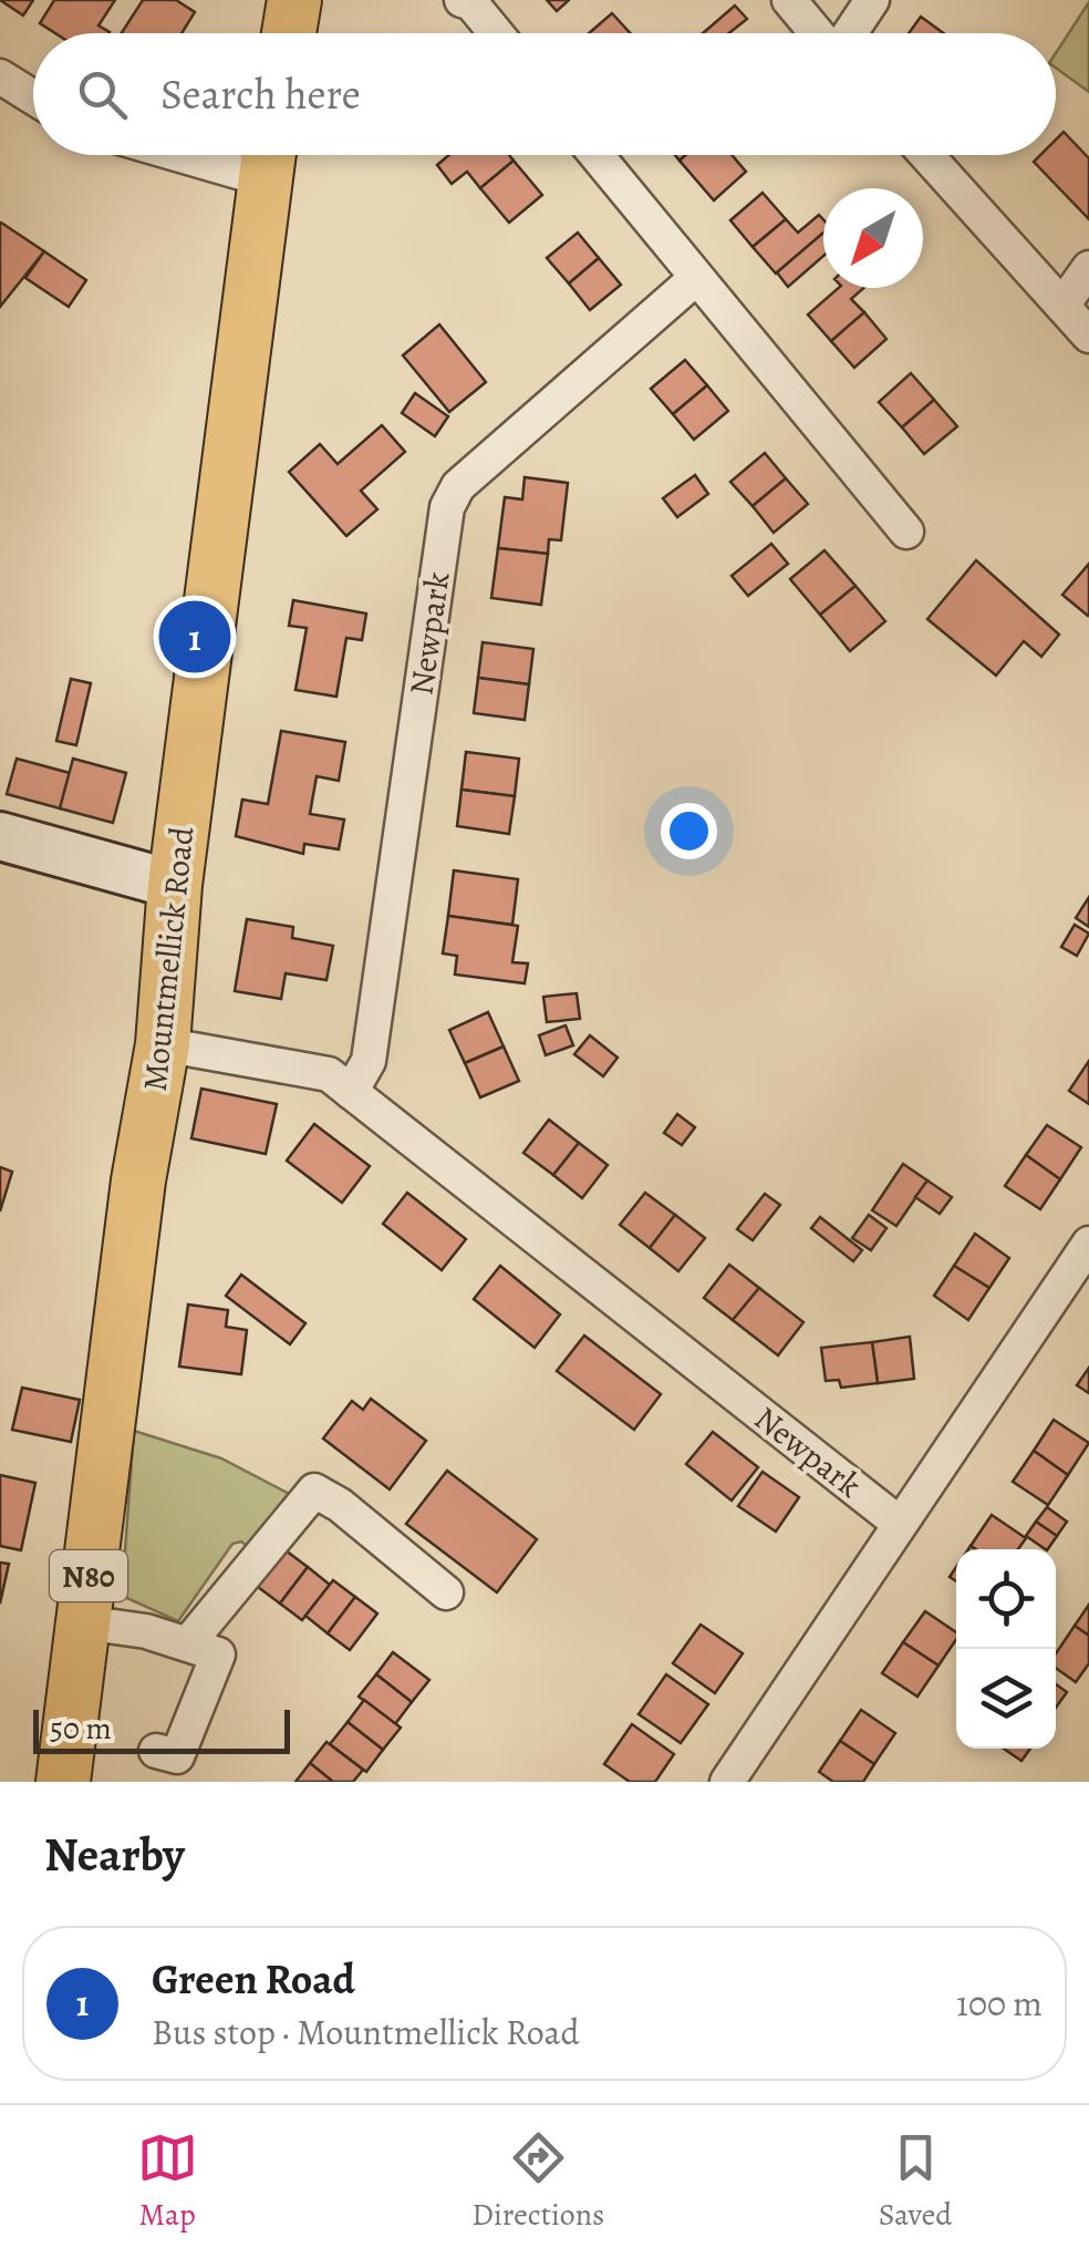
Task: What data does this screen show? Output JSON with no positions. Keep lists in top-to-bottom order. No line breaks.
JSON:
{"streets":{"main road":["Mountmellick Road","N80"],"street":["Newpark"]},"crossings":[["Newpark","Mountmellick Road"]],"scale_bar":"50 m","north":"bottom left","page":{"search":"Search here","pins":"1","scale":"50 m","heading":"Nearby","list":[{"mark":"1","name":"Green Road","note":"Bus stop · Mountmellick Road","value":"100 m"}],"nav":["Map","Directions","Saved"]}}
